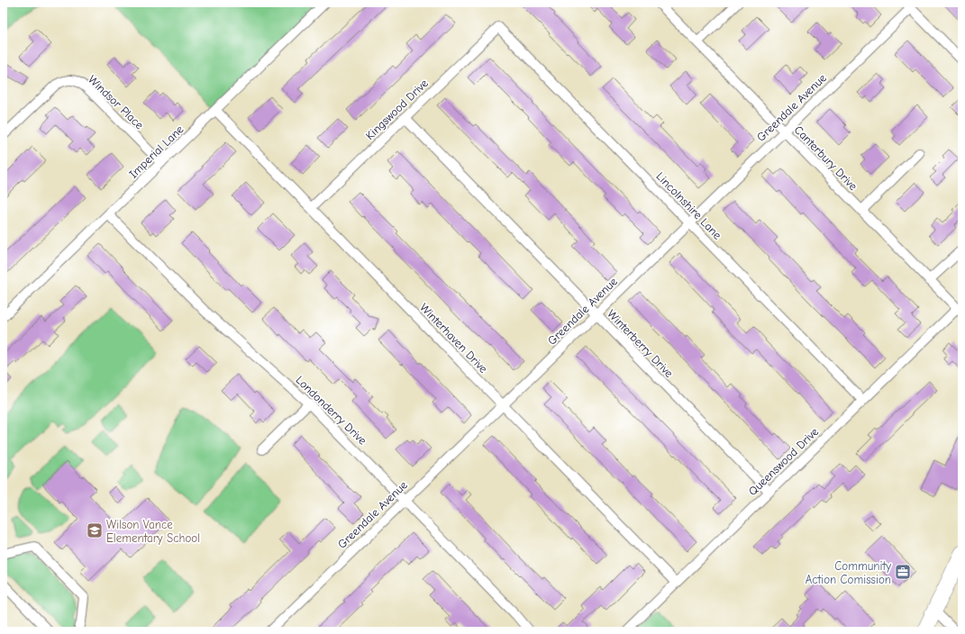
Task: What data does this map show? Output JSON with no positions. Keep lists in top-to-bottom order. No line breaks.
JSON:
{"streets":{"street":["Windsor Place","Greendale Avenue","Kingswood Drive","Imperial Lane","Canterbury Drive","Lincolnshire Lane","Winterhaven Drive","Winterberry Drive","Londonderry Drive","Queenswood Drive"]},"crossings":[["Windsor Place","Imperial Lane"],["Greendale Avenue","Canterbury Drive"],["Greendale Avenue","Lincolnshire Lane"],["Greendale Avenue","Winterhaven Drive"],["Greendale Avenue","Winterberry Drive"],["Greendale Avenue","Londonderry Drive"],["Kingswood Drive","Lincolnshire Lane"],["Kingswood Drive","Winterhaven Drive"],["Kingswood Drive","Winterberry Drive"],["Imperial Lane","Winterhaven Drive"],["Imperial Lane","Londonderry Drive"],["Canterbury Drive","Queenswood Drive"],["Lincolnshire Lane","Queenswood Drive"],["Winterhaven Drive","Queenswood Drive"],["Winterberry Drive","Queenswood Drive"]],"places":{"school or university":["Wilson Vance Elementary School"],"office":["Community Action Comission"]}}
